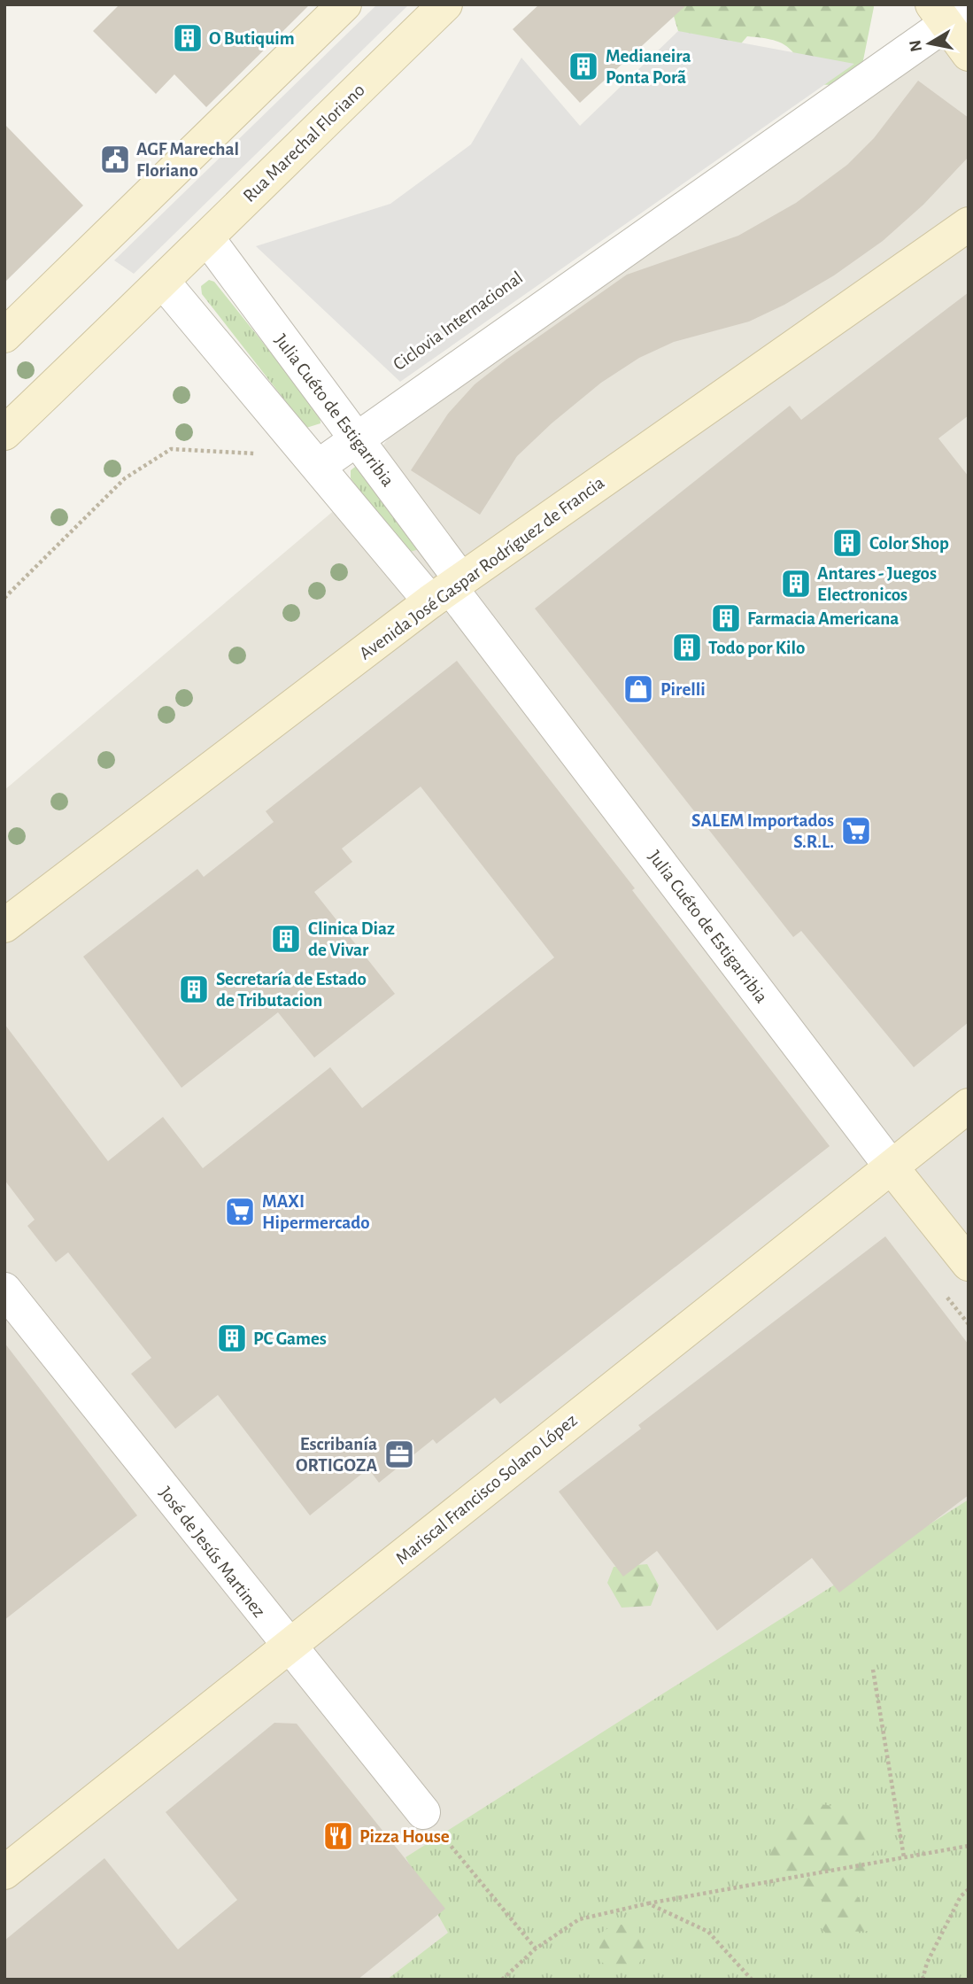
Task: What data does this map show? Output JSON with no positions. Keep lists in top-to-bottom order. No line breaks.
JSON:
{"streets":{"main road":["Rua Marechal Floriano","Julia Cuéto de Estigarribia","Avenida José Gaspar Rodríguez de Francia","Mariscal Francisco Solano López"],"street":["José de Jesús Martinez"]},"crossings":[["Rua Marechal Floriano","Julia Cuéto de Estigarribia"],["Julia Cuéto de Estigarribia","Avenida José Gaspar Rodríguez de Francia"],["Julia Cuéto de Estigarribia","Mariscal Francisco Solano López"],["Mariscal Francisco Solano López","José de Jesús Martinez"]],"places":{"building":["O Butiquim","Medianeira Ponta Porã","Color Shop","Antares - Juegos Electronicos","Farmacia Americana","Todo por Kilo","Clinica Diaz de Vivar","Secretaría de Estado de Tributacion","PC Games"],"public building":["AGF Marechal Floriano"],"shop":["Pirelli"],"supermarket":["SALEM Importados S.R.L.","MAXI Hipermercado"],"office":["Escribanía ORTIGOZA"],"restaurant":["Pizza House"]},"north":"left"}
